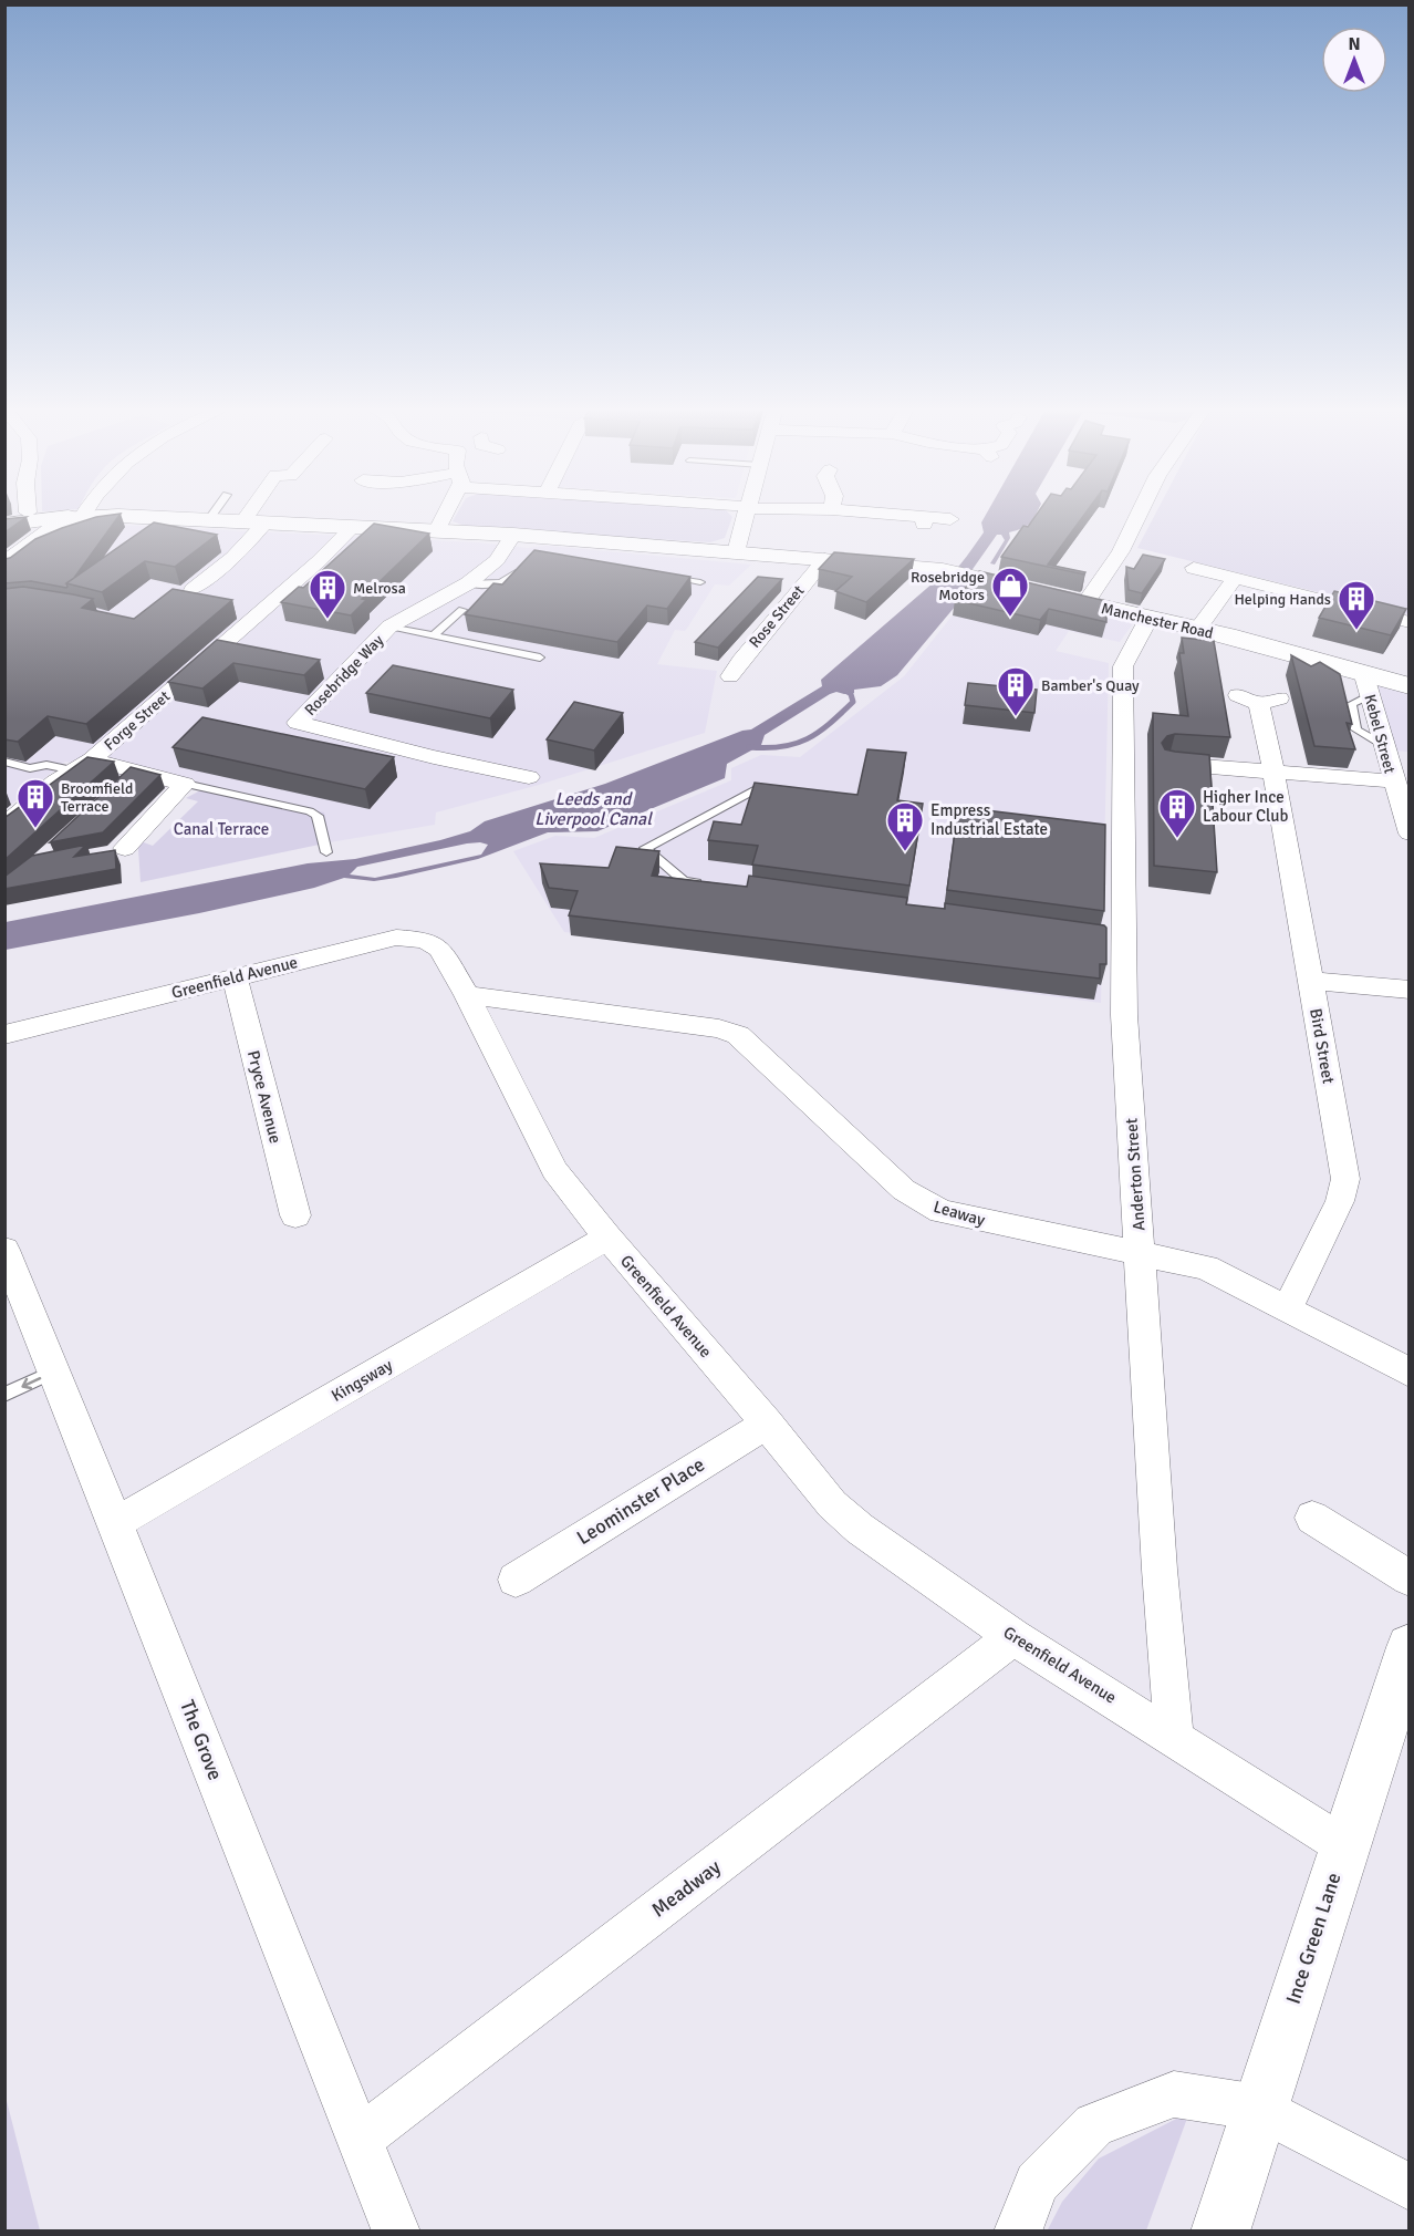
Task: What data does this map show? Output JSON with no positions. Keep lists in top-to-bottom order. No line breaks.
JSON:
{"streets":{"highway":["Manchester Road"],"street":["Rose Street","Rosebridge Way","Forge Street","Kebel Street","Greenfield Avenue","Bird Street","Pryce Avenue","Anderton Street","Leaway","Kingsway","Leominster Place","The Grove","Meadway","Ince Green Lane"]},"crossings":[["Rose Street","Manchester Road"],["Manchester Road","Rosebridge Way"],["Manchester Road","Forge Street"],["Manchester Road","Kebel Street"],["Manchester Road","Anderton Street"],["Greenfield Avenue","Pryce Avenue"],["Greenfield Avenue","Anderton Street"],["Greenfield Avenue","Leaway"],["Greenfield Avenue","Kingsway"],["Greenfield Avenue","Leominster Place"],["Greenfield Avenue","Meadway"],["Greenfield Avenue","Ince Green Lane"],["Bird Street","Leaway"],["Anderton Street","Leaway"],["Kingsway","The Grove"],["The Grove","Meadway"]],"water":["Leeds and Liverpool Canal"],"parks":["Canal Terrace"],"places":{"shop":["Rosebridge Motors"],"building":["Melrosa","Helping Hands","Bamber's Quay","Broomfield Terrace","Higher Ince Labour Club","Empress Industrial Estate"]},"north":"top"}
